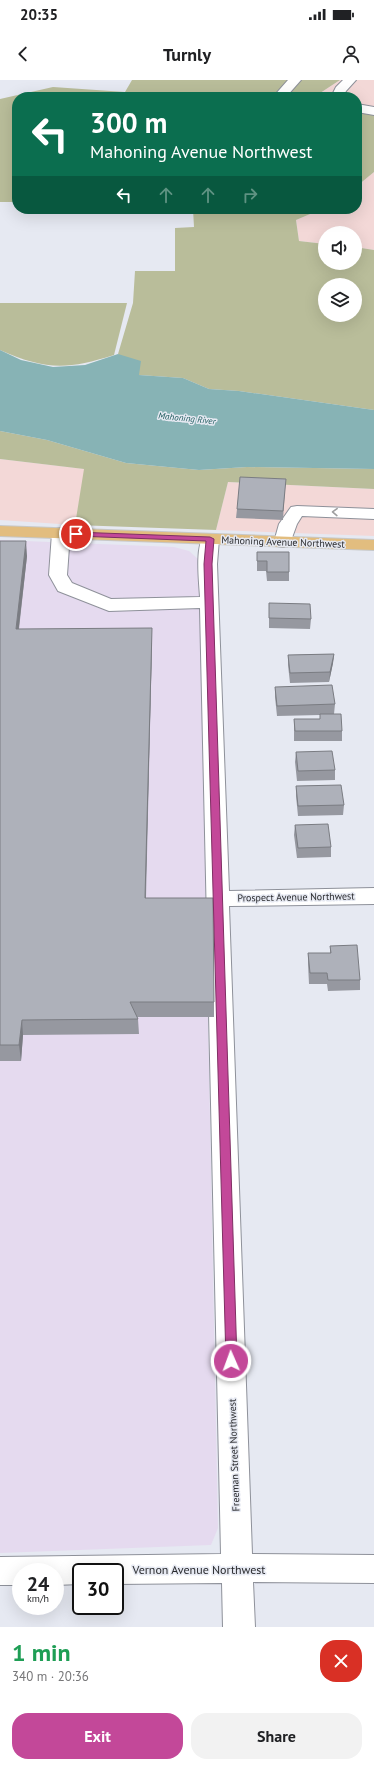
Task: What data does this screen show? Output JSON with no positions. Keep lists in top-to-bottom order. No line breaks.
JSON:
{"streets":{"main road":["Mahoning Avenue Northwest"],"street":["Prospect Avenue Northwest","Freeman Street Northwest","Vernon Avenue Northwest"]},"crossings":[["Mahoning Avenue Northwest","Freeman Street Northwest"],["Prospect Avenue Northwest","Freeman Street Northwest"],["Freeman Street Northwest","Vernon Avenue Northwest"]],"water":["Mahoning River"],"page":{"status":"20:35","header":"Turnly","turn":["300 m","Mahoning Avenue Northwest"],"speed":"24 km/h","limit":"30","heading":["1 min","340 m · 20:36"],"buttons":["Exit","Share"]}}
